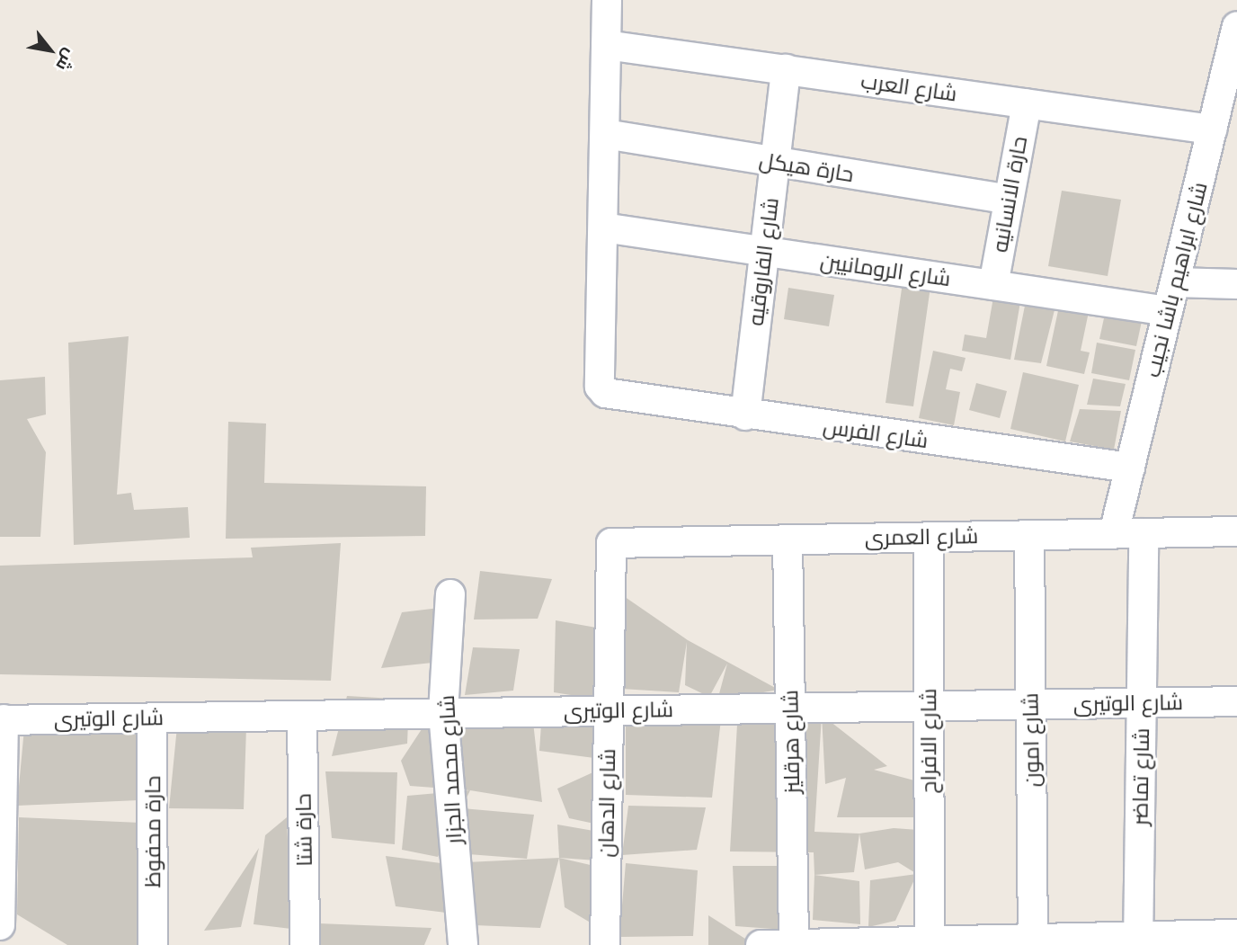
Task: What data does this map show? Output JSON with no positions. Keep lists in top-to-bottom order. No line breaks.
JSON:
{"streets":{"street":["شارع العرب","حارة هيكل","حارة الانسانيه","شارع الفاروقيه","شارع الرومانيين","شارع ابراهيم باشا نجيب","شارع الفرس","شارع العمرى","شارع الوتيرى","شارع امون","شارع الافراح","شارع هرقليز","شارع محمد الجزار","شارع تماضر","شارع الدهان","حارة شتا","حارة محفوظ"]},"crossings":[["شارع العرب","حارة الانسانيه"],["شارع العرب","شارع الفاروقيه"],["شارع العرب","شارع ابراهيم باشا نجيب"],["حارة هيكل","حارة الانسانيه"],["حارة هيكل","شارع الفاروقيه"],["حارة الانسانيه","شارع الرومانيين"],["شارع الفاروقيه","شارع الرومانيين"],["شارع الفاروقيه","شارع الفرس"],["شارع الرومانيين","شارع ابراهيم باشا نجيب"],["شارع الرومانيين","شارع الفرس"],["شارع ابراهيم باشا نجيب","شارع الفرس"],["شارع ابراهيم باشا نجيب","شارع العمرى"],["شارع العمرى","شارع امون"],["شارع العمرى","شارع الافراح"],["شارع العمرى","شارع هرقليز"],["شارع العمرى","شارع تماضر"],["شارع العمرى","شارع الدهان"],["شارع الوتيرى","شارع امون"],["شارع الوتيرى","شارع الافراح"],["شارع الوتيرى","شارع هرقليز"],["شارع الوتيرى","شارع محمد الجزار"],["شارع الوتيرى","شارع تماضر"],["شارع الوتيرى","شارع الدهان"],["شارع الوتيرى","حارة شتا"],["شارع الوتيرى","حارة محفوظ"]],"north":"bottom right"}
